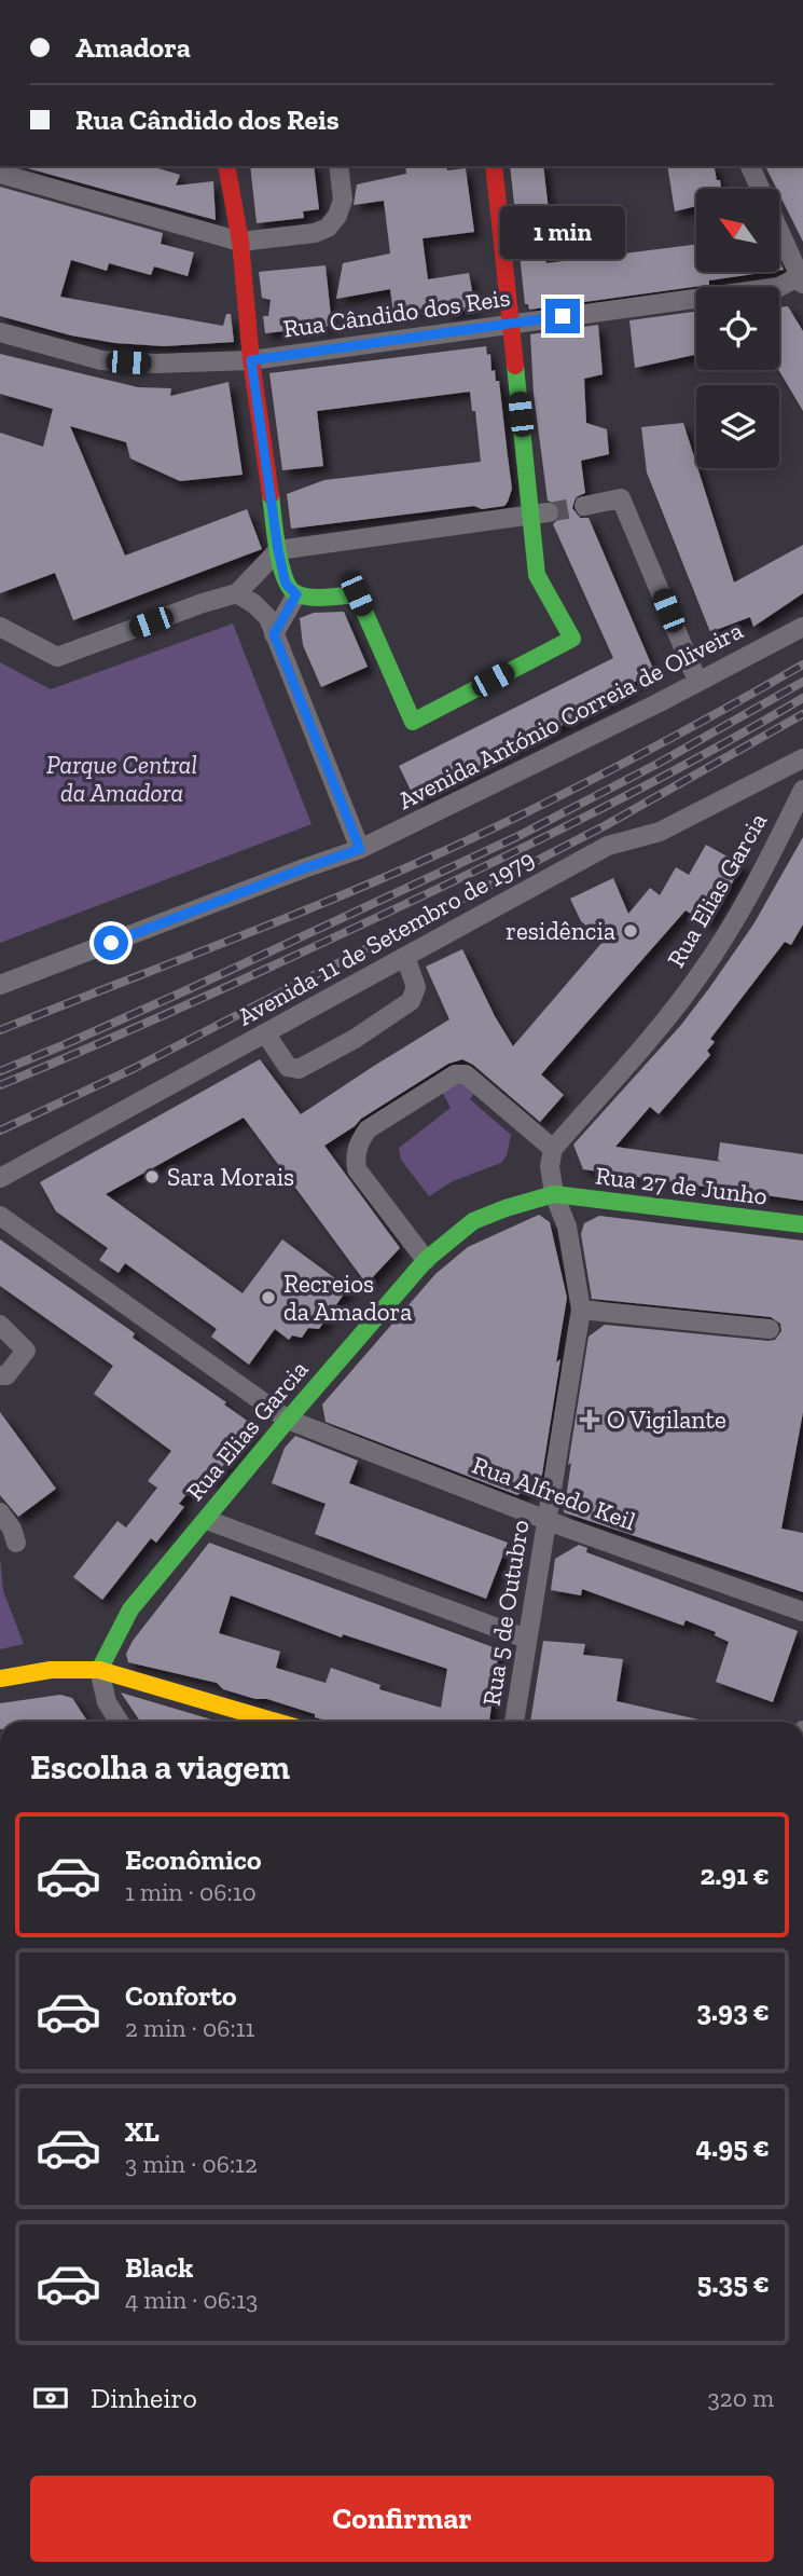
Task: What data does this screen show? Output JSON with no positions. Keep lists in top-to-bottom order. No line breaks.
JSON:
{"streets":{"street":["Rua Cândido dos Reis","Avenida António Correia de Oliveira","Rua Elias Garcia","Avenida 11 de Setembro de 1979","Rua 27 de Junho","Rua Alfredo Keil","Rua 5 de Outubro"]},"crossings":[["Rua Elias Garcia","Rua 27 de Junho"],["Rua Elias Garcia","Rua Alfredo Keil"],["Rua Elias Garcia","Rua 5 de Outubro"],["Rua 27 de Junho","Rua 5 de Outubro"],["Rua Alfredo Keil","Rua 5 de Outubro"]],"parks":["Parque Central da Amadora"],"places":{"other":["residência","Sara Morais","Recreios da Amadora"],"health":["O Vigilante"]},"north":"top left","page":{"banner":["Amadora","Rua Cândido dos Reis"],"bubble":"1 min","heading":"Escolha a viagem","list":[{"name":"Econômico","note":"1 min · 06:10","value":"2.91 €"},{"name":"Conforto","note":"2 min · 06:11","value":"3.93 €"},{"name":"XL","note":"3 min · 06:12","value":"4.95 €"},{"name":"Black","note":"4 min · 06:13","value":"5.35 €"}],"pay":["Dinheiro","320 m"],"buttons":"Confirmar"}}
